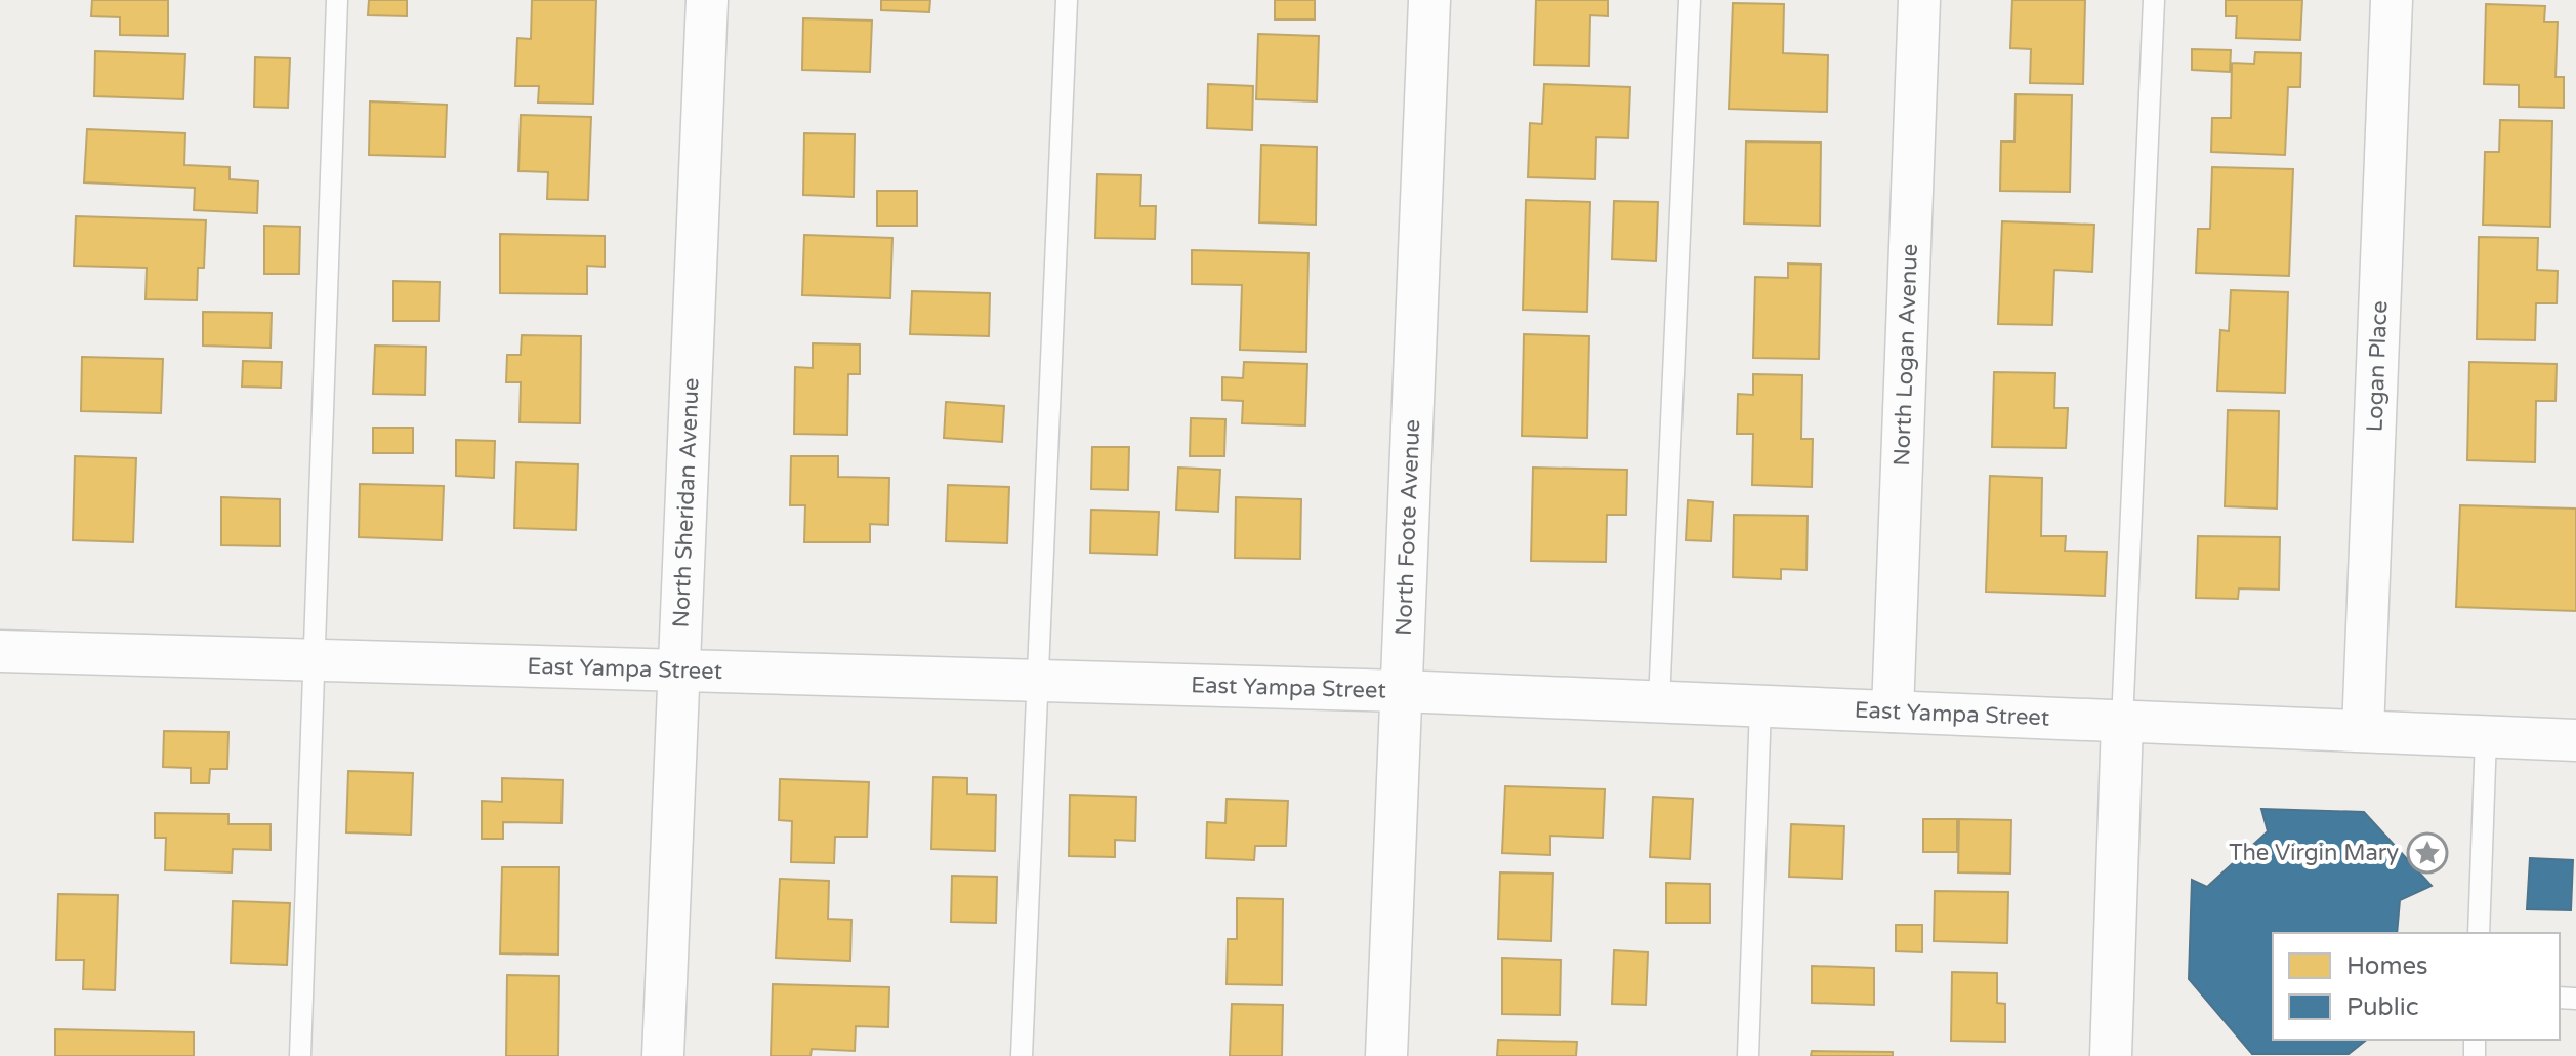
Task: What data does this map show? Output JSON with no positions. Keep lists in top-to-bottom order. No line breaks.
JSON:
{"streets":{"street":["North Logan Avenue","Logan Place","North Sheridan Avenue","North Foote Avenue","East Yampa Street"]},"crossings":[["North Logan Avenue","East Yampa Street"],["Logan Place","East Yampa Street"],["North Sheridan Avenue","East Yampa Street"],["North Foote Avenue","East Yampa Street"]],"places":{"place":["The Virgin Mary"]},"legend":["Homes","Public"]}
